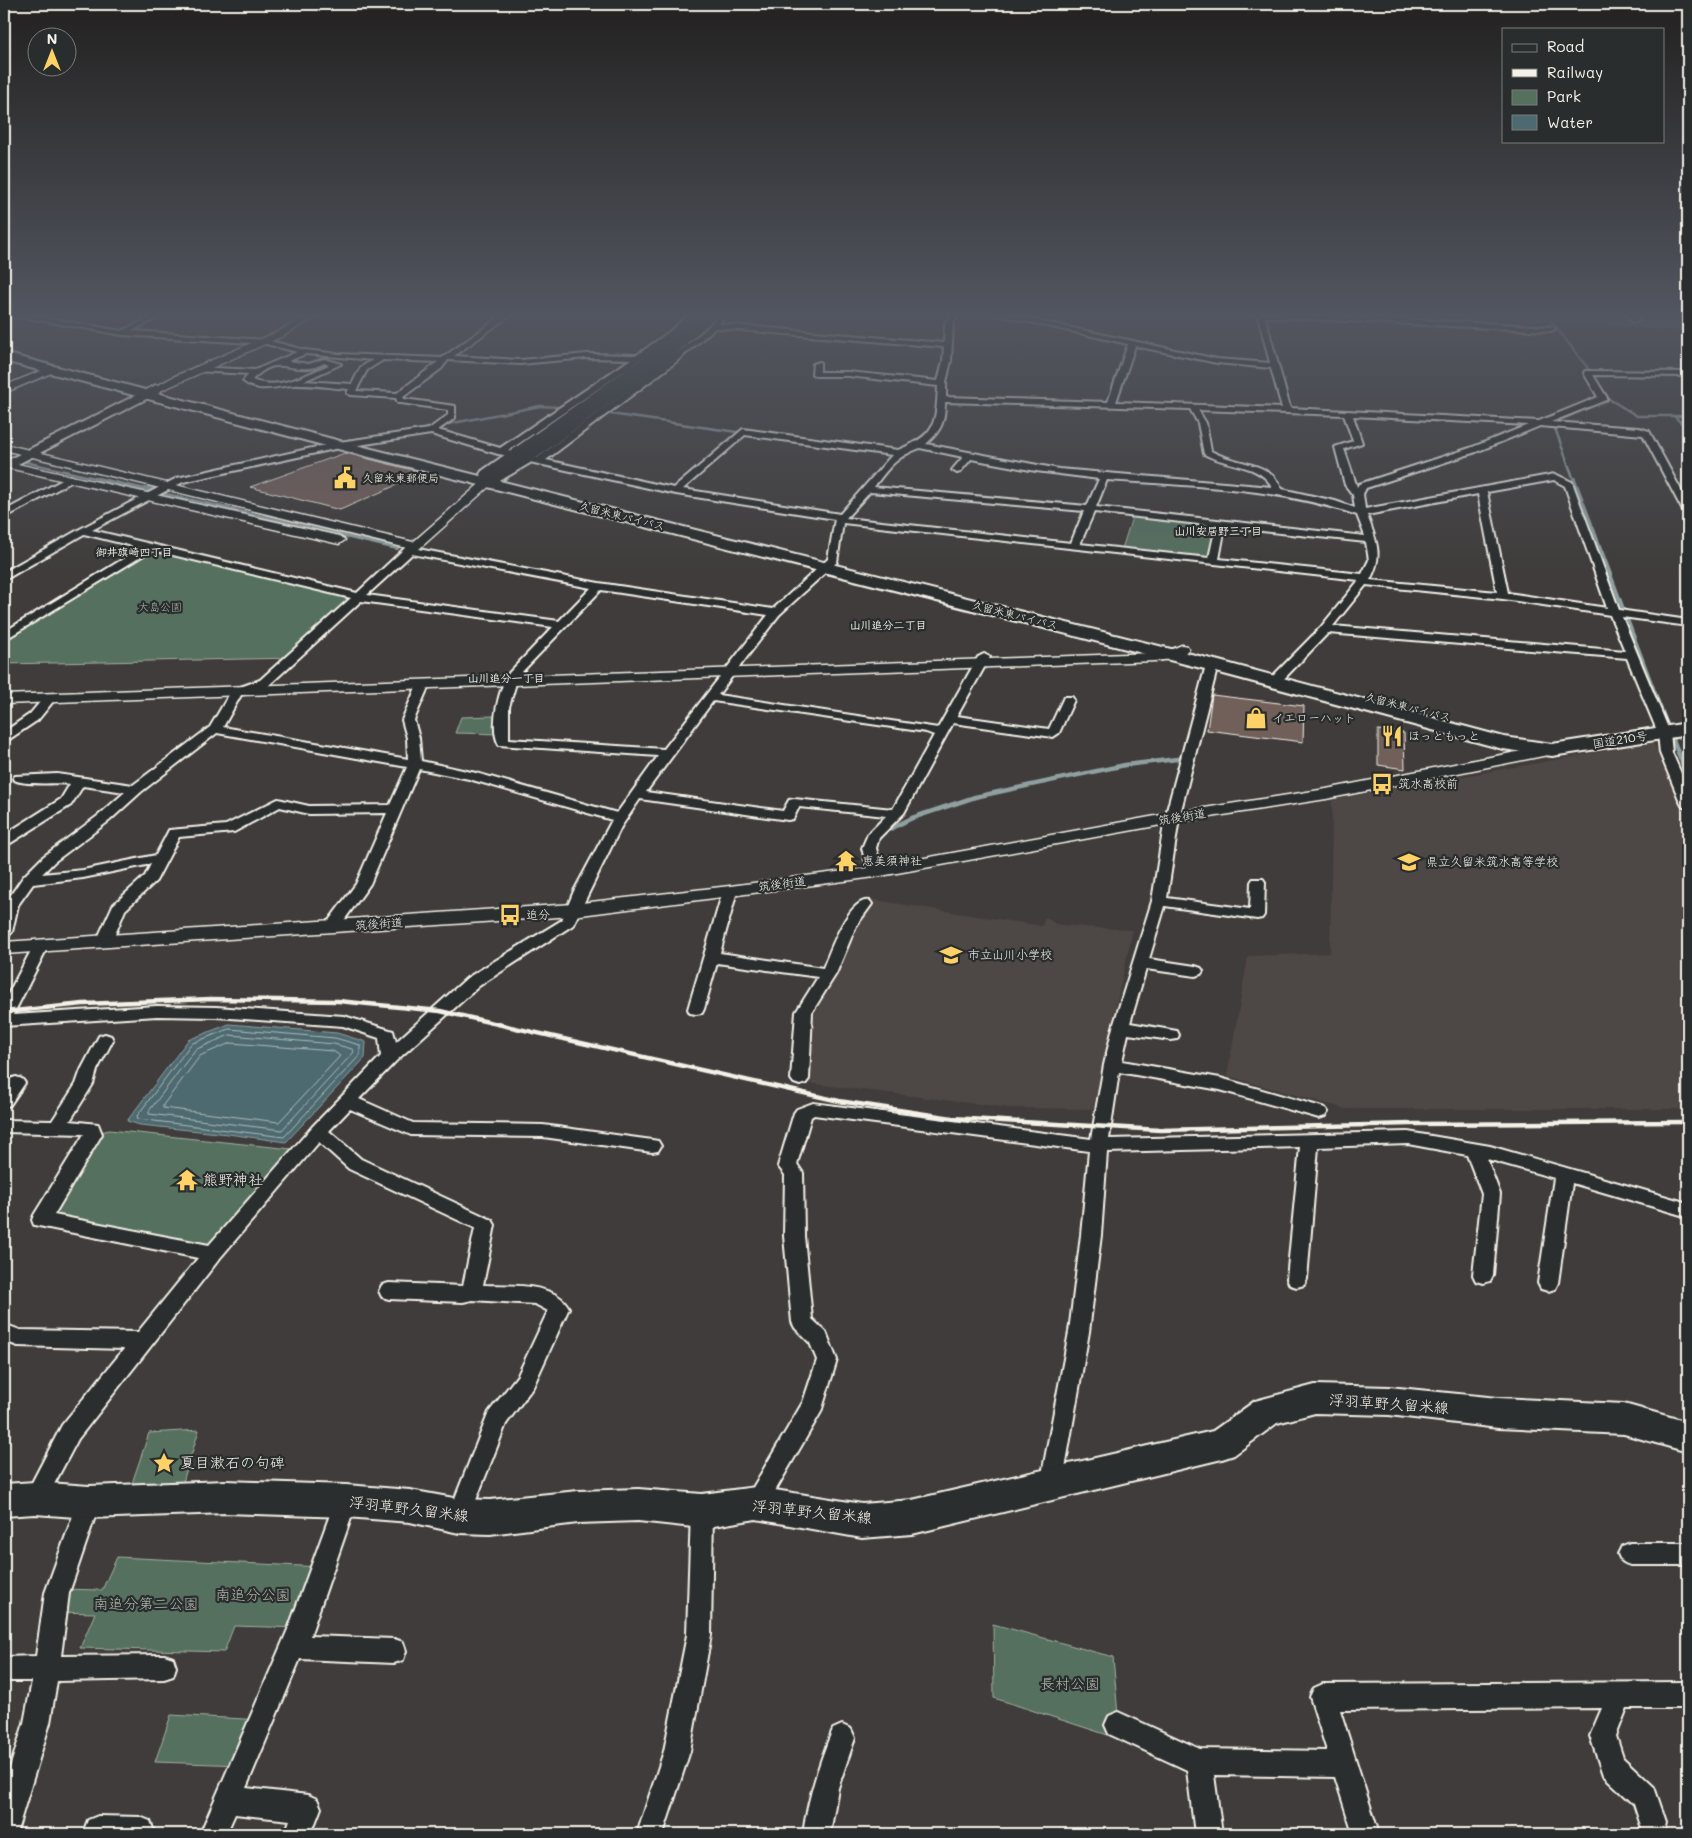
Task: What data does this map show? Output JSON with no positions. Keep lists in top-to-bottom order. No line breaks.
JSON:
{"streets":{"highway":["久留米東バイパス","国道210号"],"main road":["浮羽草野久留米線"],"street":["筑後街道"]},"crossings":[["久留米東バイパス","国道210号"],["久留米東バイパス","筑後街道"],["国道210号","筑後街道"]],"districts":["山川安居野三丁目","御井旗崎四丁目","山川追分二丁目","山川追分一丁目"],"parks":["大島公園","南追分公園","南追分第二公園","長村公園"],"places":{"public building":["久留米東郵便局"],"shop":["イエローハット"],"restaurant":["ほっともっと"],"bus stop":["筑水高校前","追分"],"temple":["恵美須神社","熊野神社"],"school or university":["県立久留米筑水高等学校","市立山川小学校"],"place":["夏目漱石の句碑"]},"legend":["Road","Railway","Park","Water"],"north":"top"}
